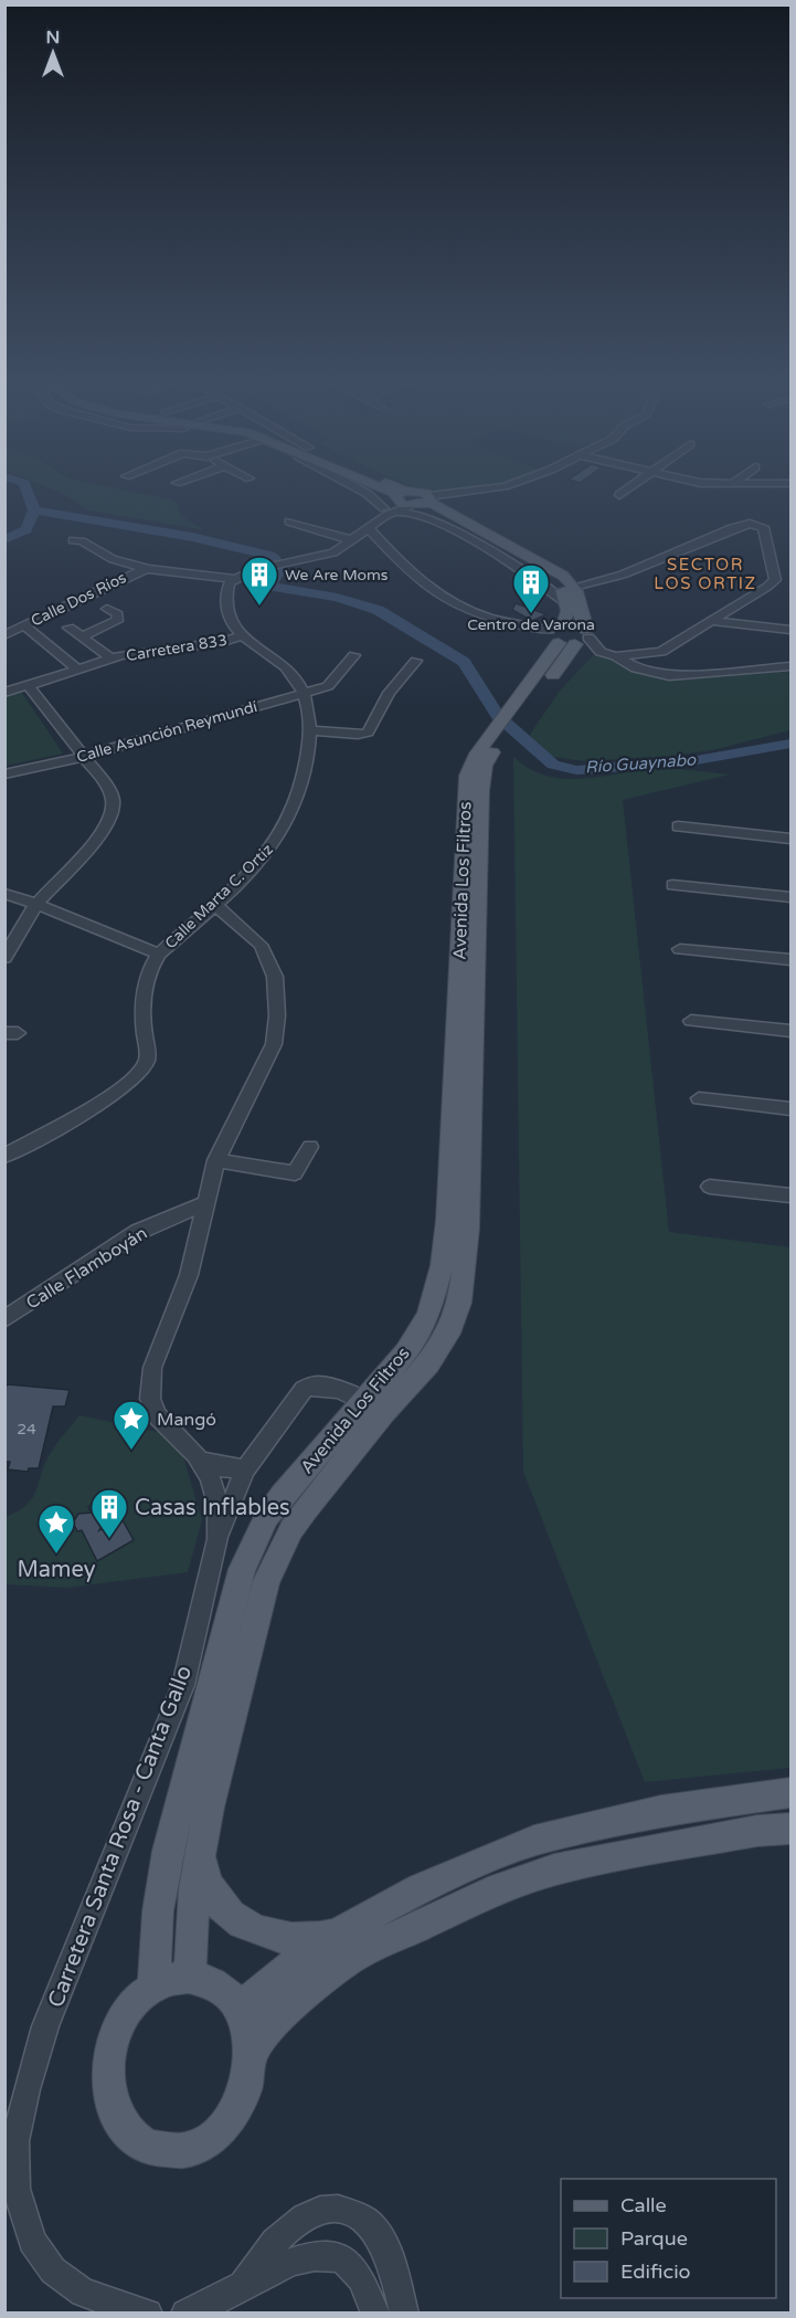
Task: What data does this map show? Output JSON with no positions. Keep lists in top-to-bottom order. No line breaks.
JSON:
{"streets":{"main road":["Avenida Los Filtros"],"street":["Calle Dos Ríos","Carretera 833","Calle Asunción Reymundí","Calle Marta C. Ortiz","Calle Flamboyán","Carretera Santa Rosa - Canta Gallo"]},"crossings":[["Calle Dos Ríos","Carretera 833"],["Carretera 833","Calle Marta C. Ortiz"],["Calle Asunción Reymundí","Calle Marta C. Ortiz"],["Calle Marta C. Ortiz","Carretera Santa Rosa - Canta Gallo"],["Calle Flamboyán","Carretera Santa Rosa - Canta Gallo"]],"districts":["SECTOR LOS ORTIZ"],"water":["Río Guaynabo"],"places":{"building":["We Are Moms","Centro de Varona","Casas Inflables"],"place":["Mangó","Mamey"]},"house_numbers":["24"],"legend":["Calle","Parque","Edificio"],"north":"top"}
